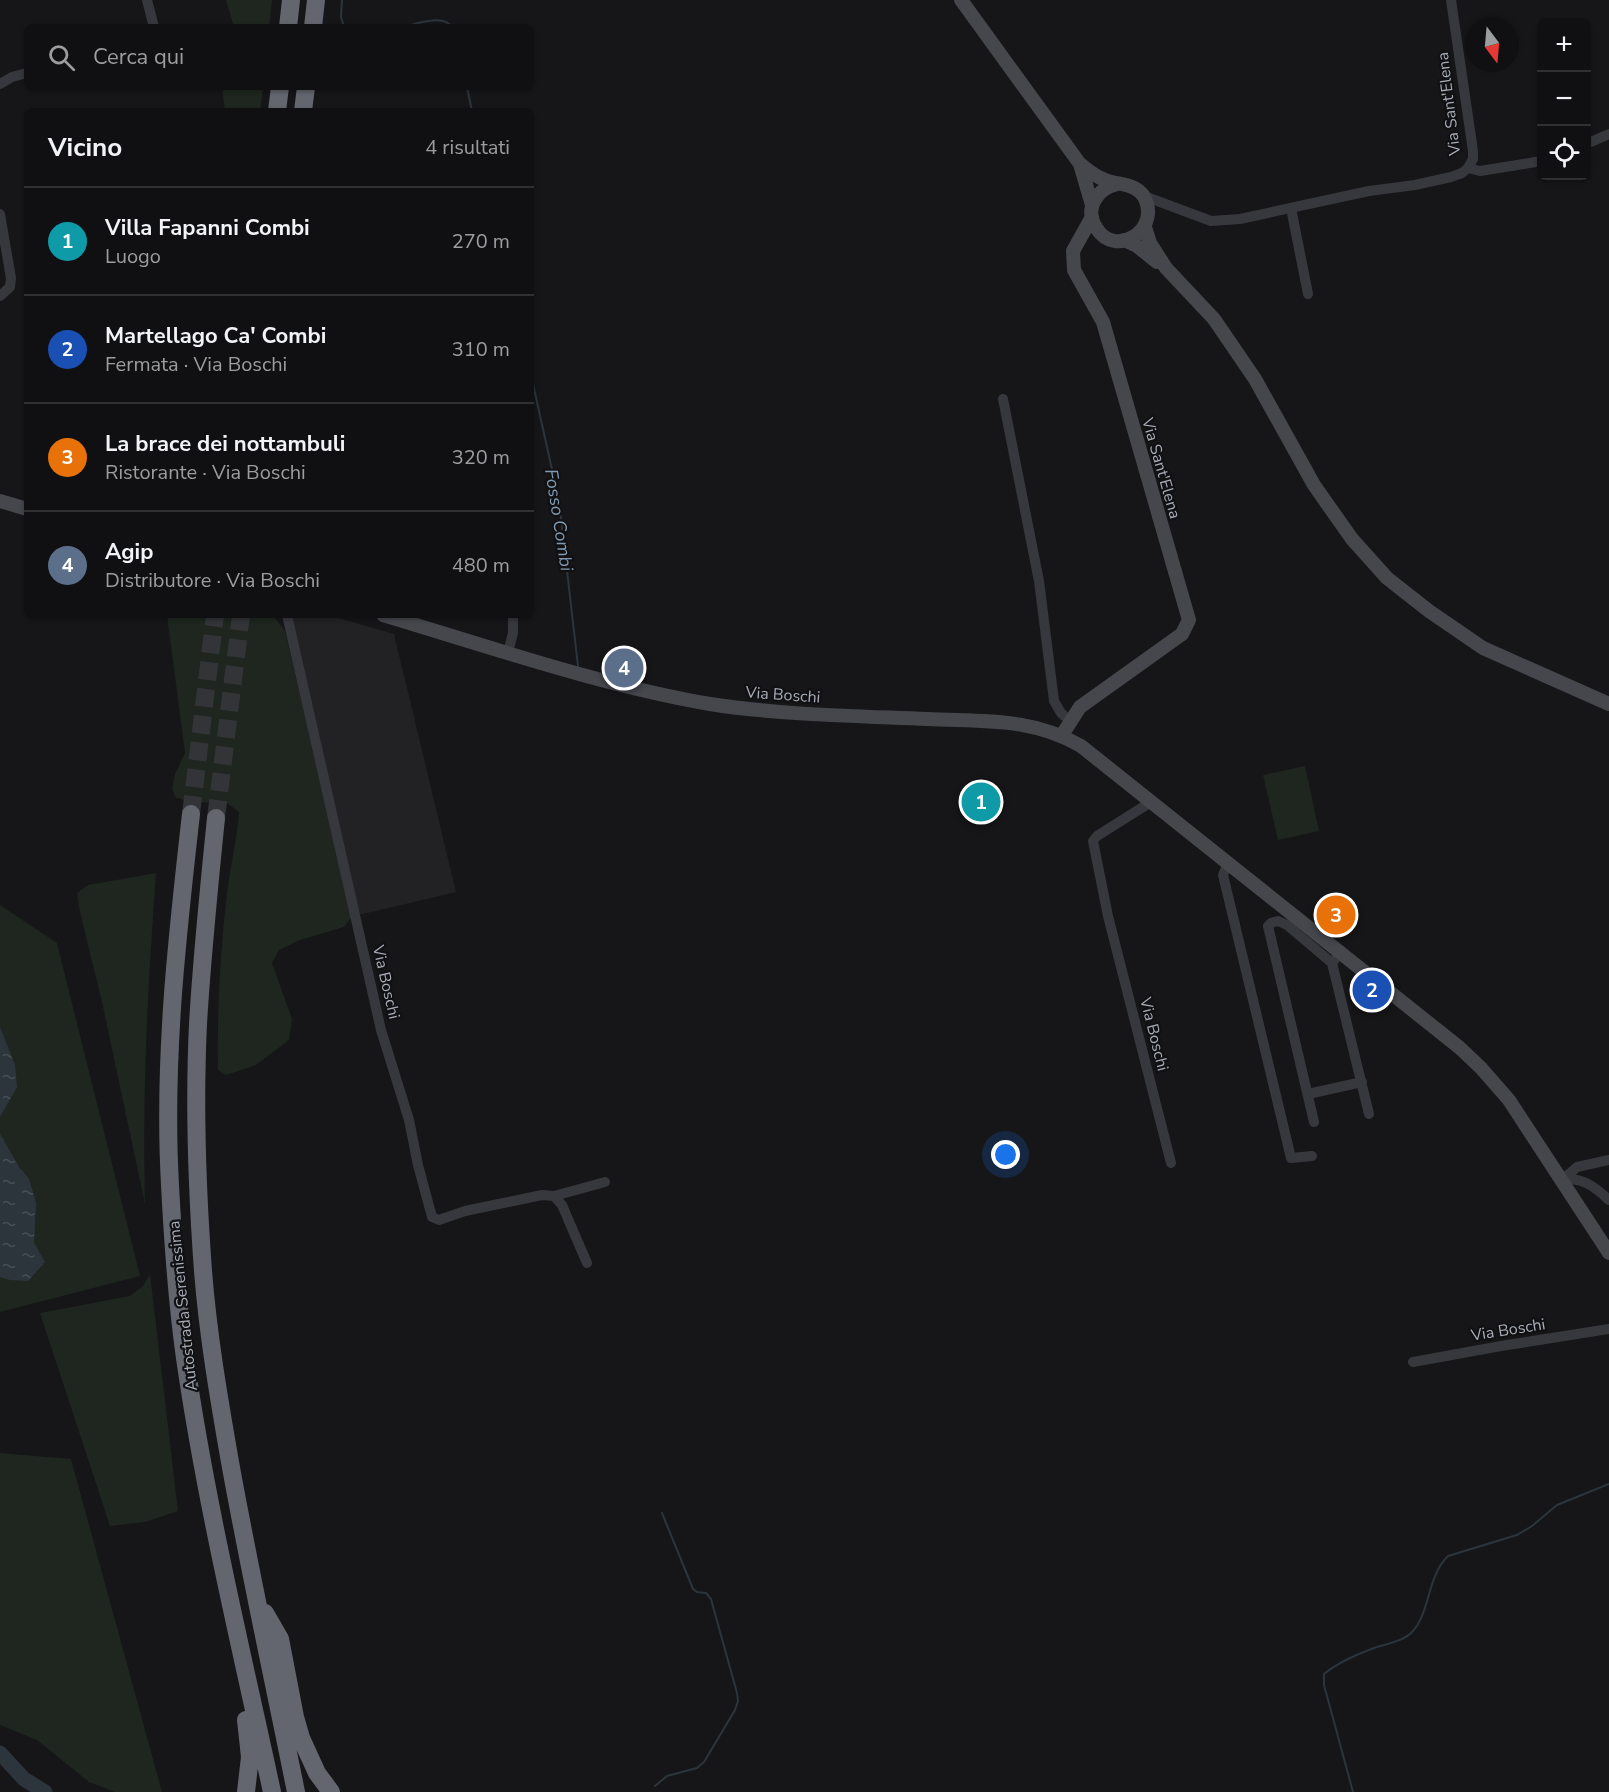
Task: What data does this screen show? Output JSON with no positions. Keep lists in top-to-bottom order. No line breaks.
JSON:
{"streets":{"highway":["Autostrada Serenissima"],"main road":["Via Sant'Elena","Via Boschi"]},"water":["Fosso Combi"],"north":"bottom","page":{"map_buttons":["+","−"],"search":"Cerca qui","heading":["Vicino","4 risultati"],"list":[{"mark":"1","name":"Villa Fapanni Combi","note":"Luogo","value":"270 m"},{"mark":"2","name":"Martellago Ca' Combi","note":"Fermata · Via Boschi","value":"310 m"},{"mark":"3","name":"La brace dei nottambuli","note":"Ristorante · Via Boschi","value":"320 m"},{"mark":"4","name":"Agip","note":"Distributore · Via Boschi","value":"480 m"}],"pins":["4","1","3","2"]}}
